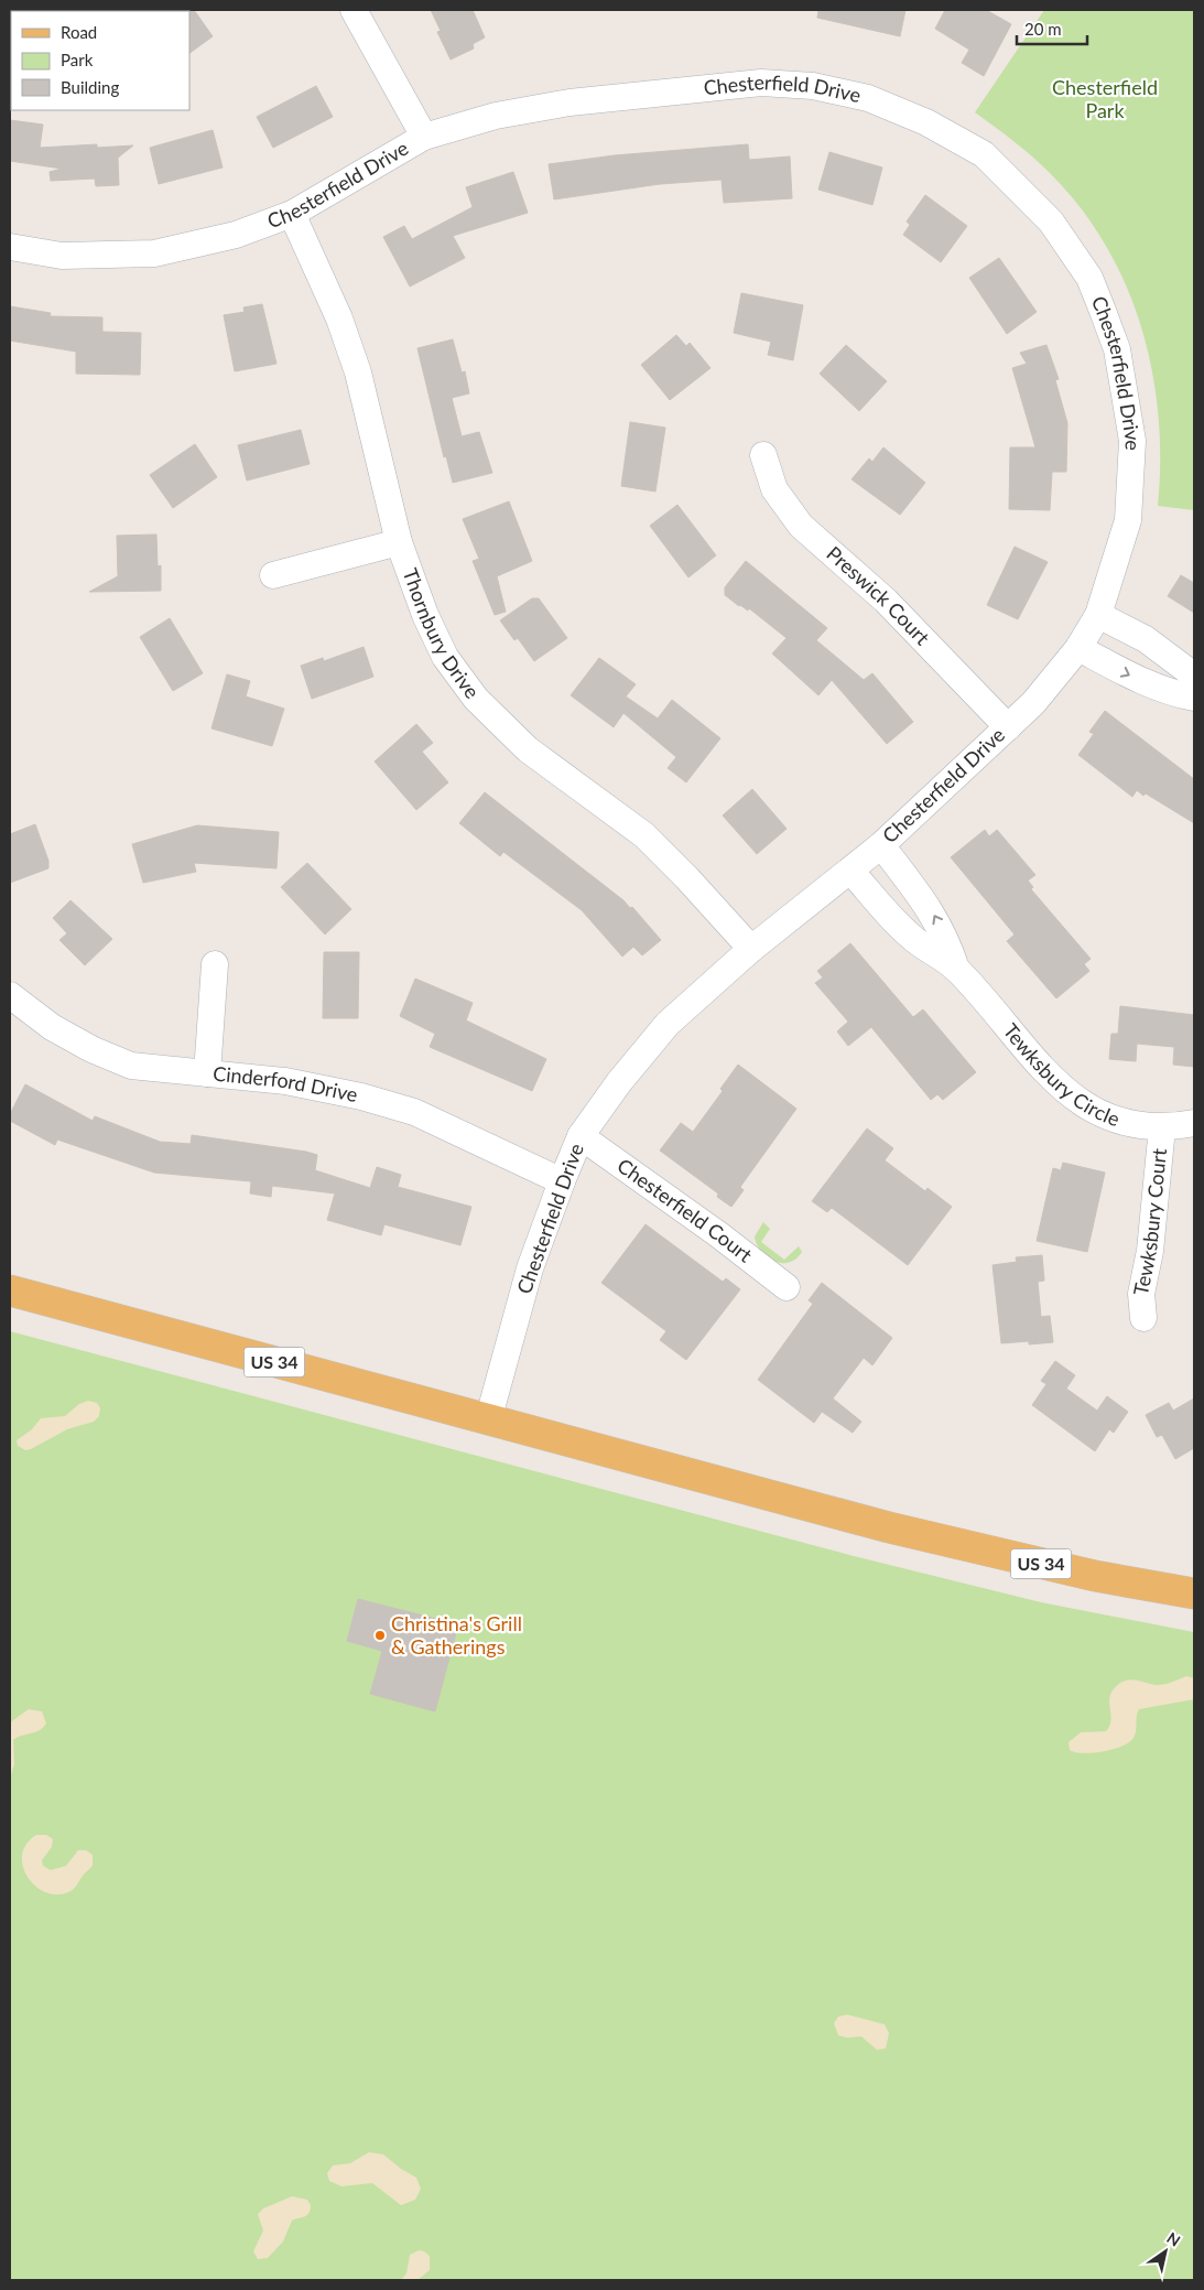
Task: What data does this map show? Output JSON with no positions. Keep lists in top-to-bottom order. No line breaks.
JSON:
{"streets":{"main road":["US 34"],"street":["Chesterfield Drive","Preswick Court","Thornbury Drive","Tewksbury Circle","Cinderford Drive","Chesterfield Court","Tewksbury Court"]},"crossings":[["Chesterfield Drive","Preswick Court"],["Chesterfield Drive","Thornbury Drive"],["Chesterfield Drive","Tewksbury Circle"],["Chesterfield Drive","Cinderford Drive"],["Chesterfield Drive","Chesterfield Court"],["Chesterfield Drive","US 34"],["Tewksbury Circle","Tewksbury Court"]],"parks":["Chesterfield Park"],"places":["Christina's Grill & Gatherings"],"legend":["Road","Park","Building"],"scale_bar":"20 m","north":"top right"}
